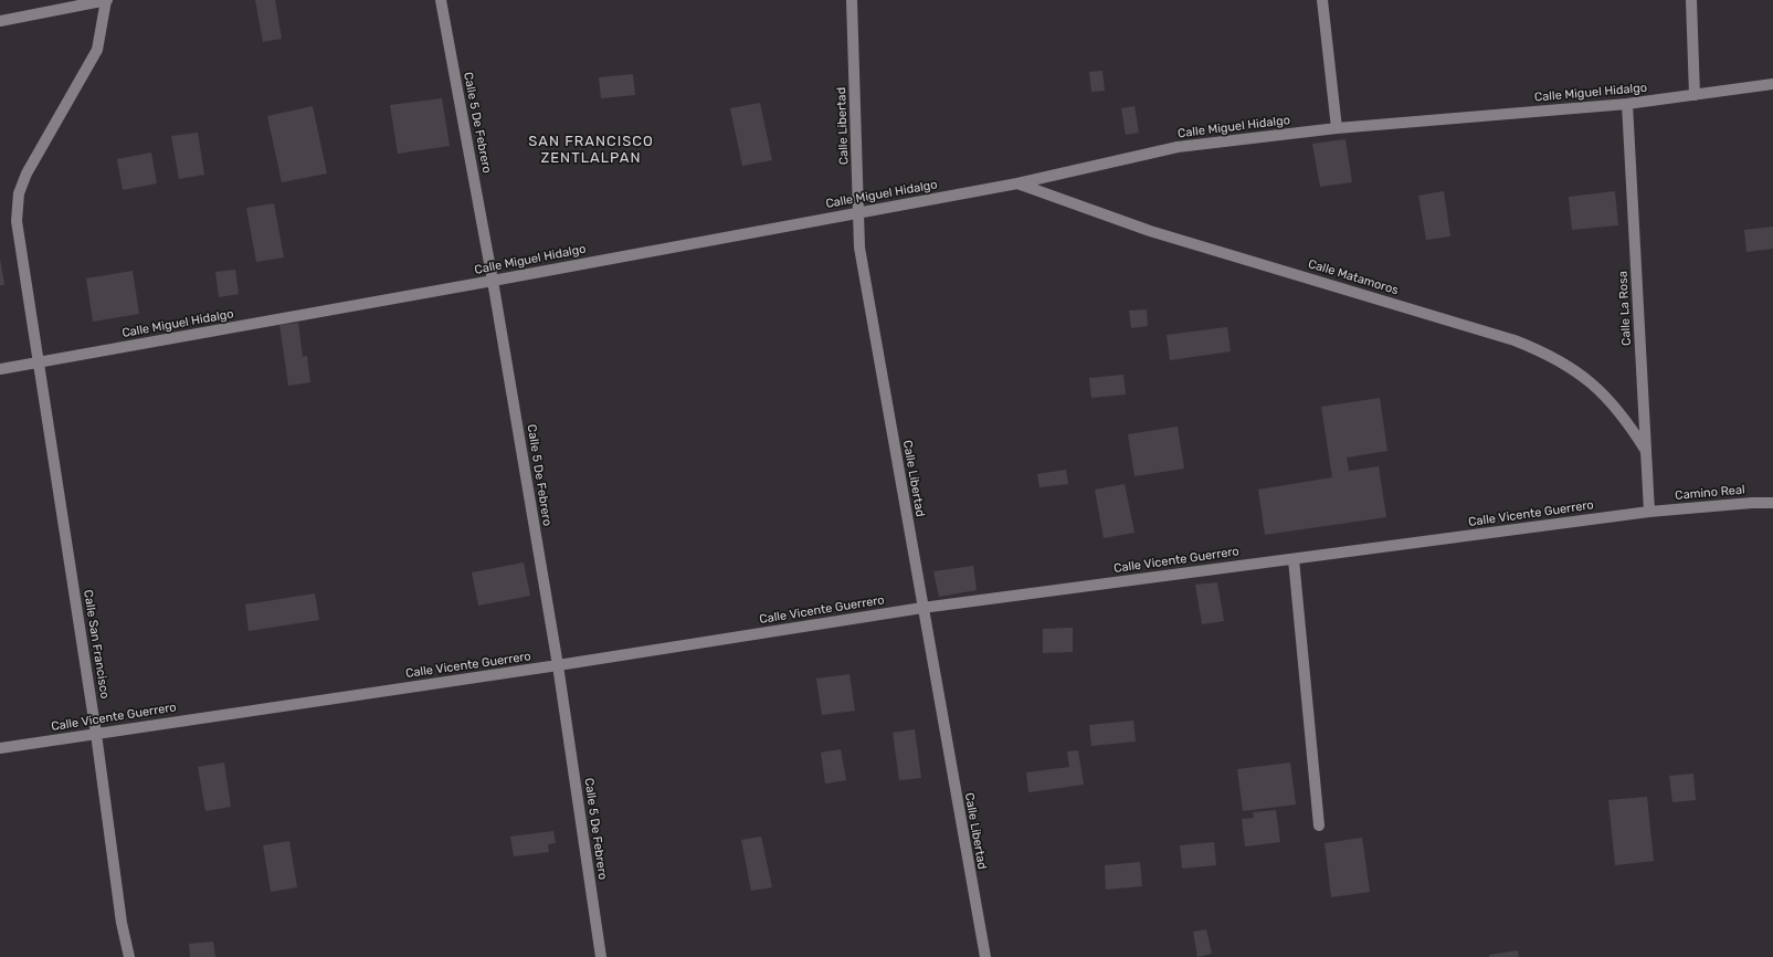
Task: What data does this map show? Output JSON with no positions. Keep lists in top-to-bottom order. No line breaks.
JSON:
{"streets":{"street":["Calle Miguel Hidalgo","Calle 5 De Febrero","Calle Libertad","Calle Matamoros","Calle La Rosa","Camino Real","Calle Vicente Guerrero","Calle San Francisco"]},"crossings":[["Calle Miguel Hidalgo","Calle 5 De Febrero"],["Calle Miguel Hidalgo","Calle Libertad"],["Calle Miguel Hidalgo","Calle Matamoros"],["Calle Miguel Hidalgo","Calle La Rosa"],["Calle Miguel Hidalgo","Calle San Francisco"],["Calle 5 De Febrero","Calle Vicente Guerrero"],["Calle Libertad","Calle Vicente Guerrero"],["Calle Matamoros","Calle La Rosa"],["Calle La Rosa","Camino Real"],["Calle La Rosa","Calle Vicente Guerrero"],["Camino Real","Calle Vicente Guerrero"],["Calle Vicente Guerrero","Calle San Francisco"]],"districts":["SAN FRANCISCO ZENTLALPAN"]}
